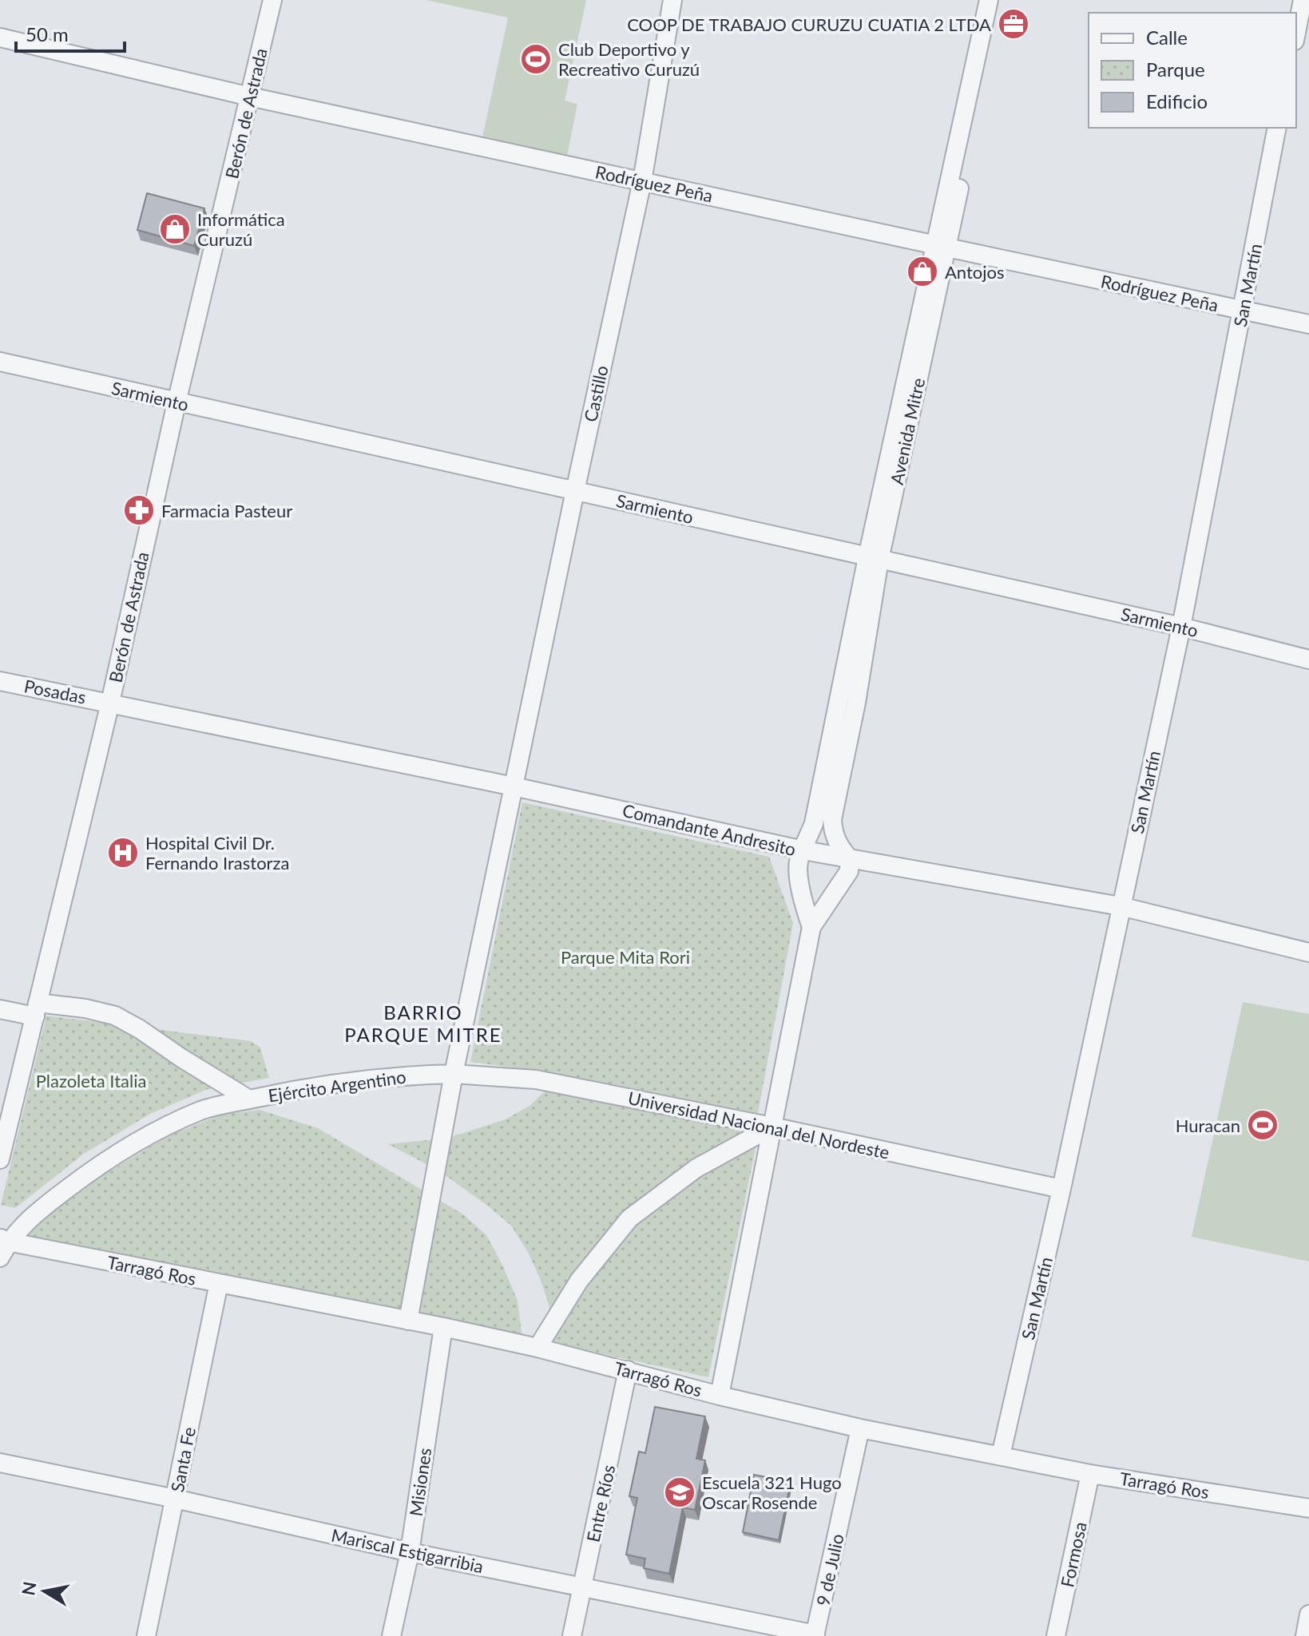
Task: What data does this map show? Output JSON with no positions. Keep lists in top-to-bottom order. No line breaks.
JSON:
{"streets":{"street":["Berón de Astrada","Rodríguez Peña","San Martín","Castillo","Sarmiento","Avenida Mitre","Posadas","Comandante Andresito","Ejército Argentino","Universidad Nacional del Nordeste","Tarragó Ros","Santa Fe","Misiones","Entre Ríos","Mariscal Estigarribia","Formosa","9 de Julio"]},"crossings":[["Berón de Astrada","Rodríguez Peña"],["Berón de Astrada","Sarmiento"],["Berón de Astrada","Posadas"],["Berón de Astrada","Comandante Andresito"],["Rodríguez Peña","San Martín"],["Rodríguez Peña","Castillo"],["Rodríguez Peña","Avenida Mitre"],["San Martín","Sarmiento"],["San Martín","Comandante Andresito"],["San Martín","Universidad Nacional del Nordeste"],["San Martín","Tarragó Ros"],["Castillo","Sarmiento"],["Castillo","Comandante Andresito"],["Sarmiento","Avenida Mitre"],["Avenida Mitre","Comandante Andresito"],["Posadas","Comandante Andresito"],["Ejército Argentino","Universidad Nacional del Nordeste"],["Ejército Argentino","Tarragó Ros"],["Tarragó Ros","Santa Fe"],["Tarragó Ros","Misiones"],["Tarragó Ros","Entre Ríos"],["Tarragó Ros","Formosa"],["Tarragó Ros","9 de Julio"],["Santa Fe","Mariscal Estigarribia"],["Misiones","Mariscal Estigarribia"],["Entre Ríos","Mariscal Estigarribia"],["Mariscal Estigarribia","9 de Julio"]],"districts":["BARRIO PARQUE MITRE"],"parks":["Parque Mita Rori","Plazoleta Italia"],"places":{"office":["COOP DE TRABAJO CURUZU CUATIA 2 LTDA"],"sports":["Club Deportivo y Recreativo Curuzú","Huracan"],"shop":["Informática Curuzú","Antojos"],"pharmacy":["Farmacia Pasteur"],"hospital":["Hospital Civil Dr. Fernando Irastorza"],"school or university":["Escuela 321 Hugo Oscar Rosende"]},"legend":["Calle","Parque","Edificio"],"scale_bar":"50 m","north":"left"}
